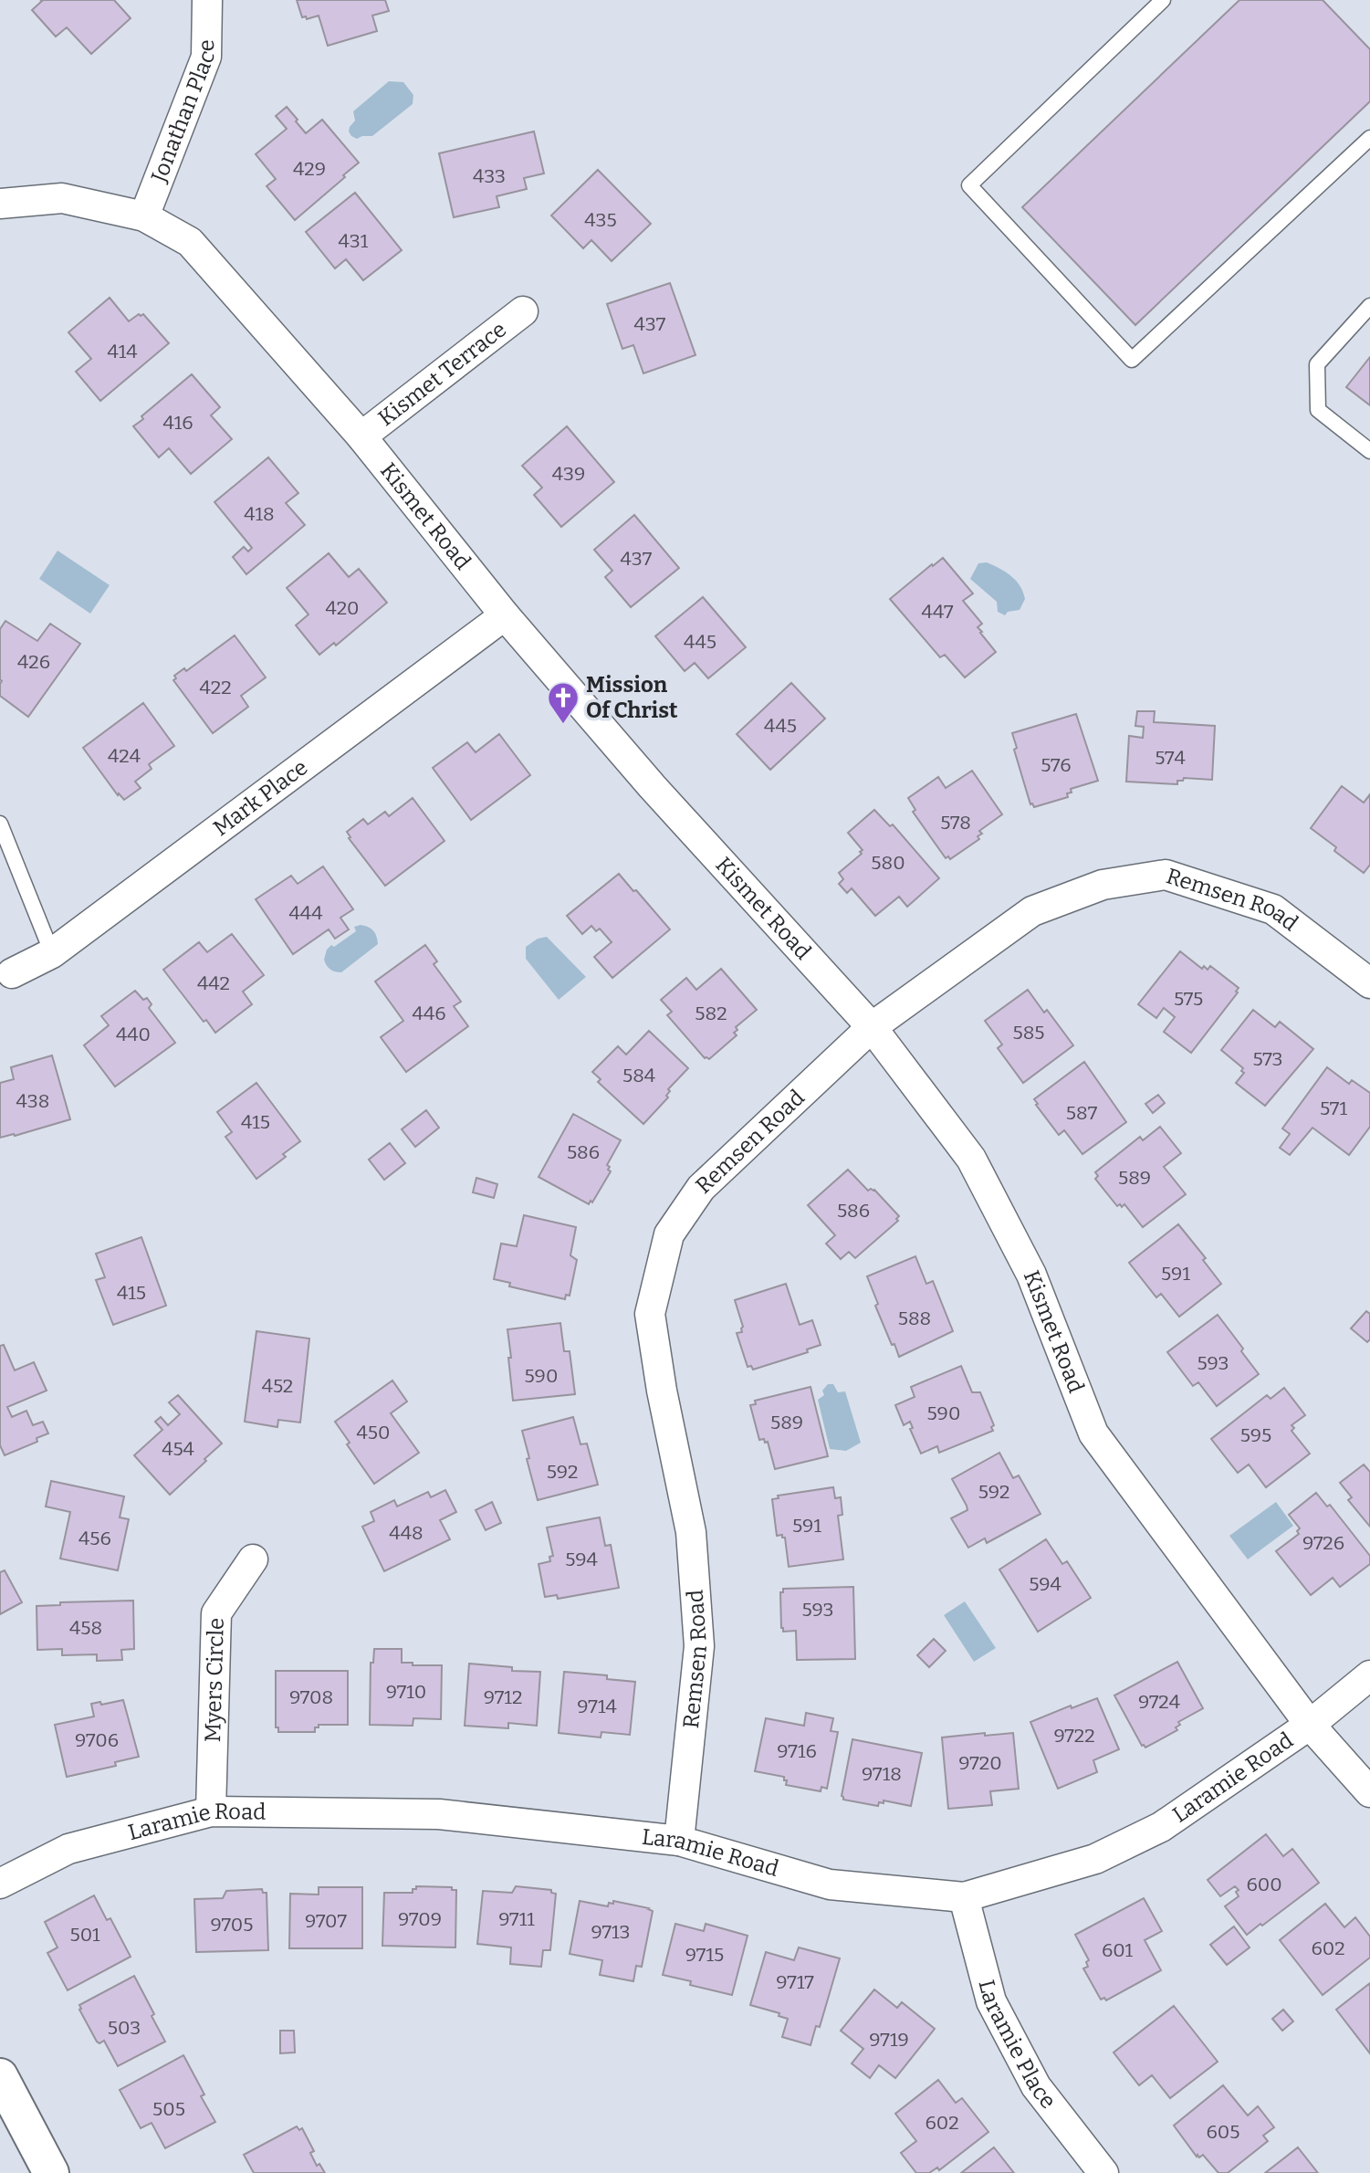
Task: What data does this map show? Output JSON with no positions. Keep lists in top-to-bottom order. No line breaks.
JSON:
{"streets":{"street":["Jonathan Place","Kismet Terrace","Kismet Road","Mark Place","Remsen Road","Myers Circle","Laramie Road","Laramie Place"]},"crossings":[["Jonathan Place","Kismet Road"],["Kismet Terrace","Kismet Road"],["Kismet Road","Mark Place"],["Kismet Road","Remsen Road"],["Kismet Road","Laramie Road"],["Remsen Road","Laramie Road"],["Myers Circle","Laramie Road"],["Laramie Road","Laramie Place"]],"places":{"church":["Mission Of Christ"]},"house_numbers":["429","433","435","431","437","414","416","439","418","437","420","447","445","426","422","445","424","574","576","578","580","444","442","575","446","582","585","440","573","584","438","571","587","415","586","589","586","591","415","588","593","590","452","590","589","450","595","454","592","592","591","448","456","9726","594","594","593","458","9710","9708","9712","9724","9714","9722","9706","9716","9720","9718","600","9709","9711","9707","9705","9713","501","602","601","9715","9717","503","9719","505","602","605"]}
